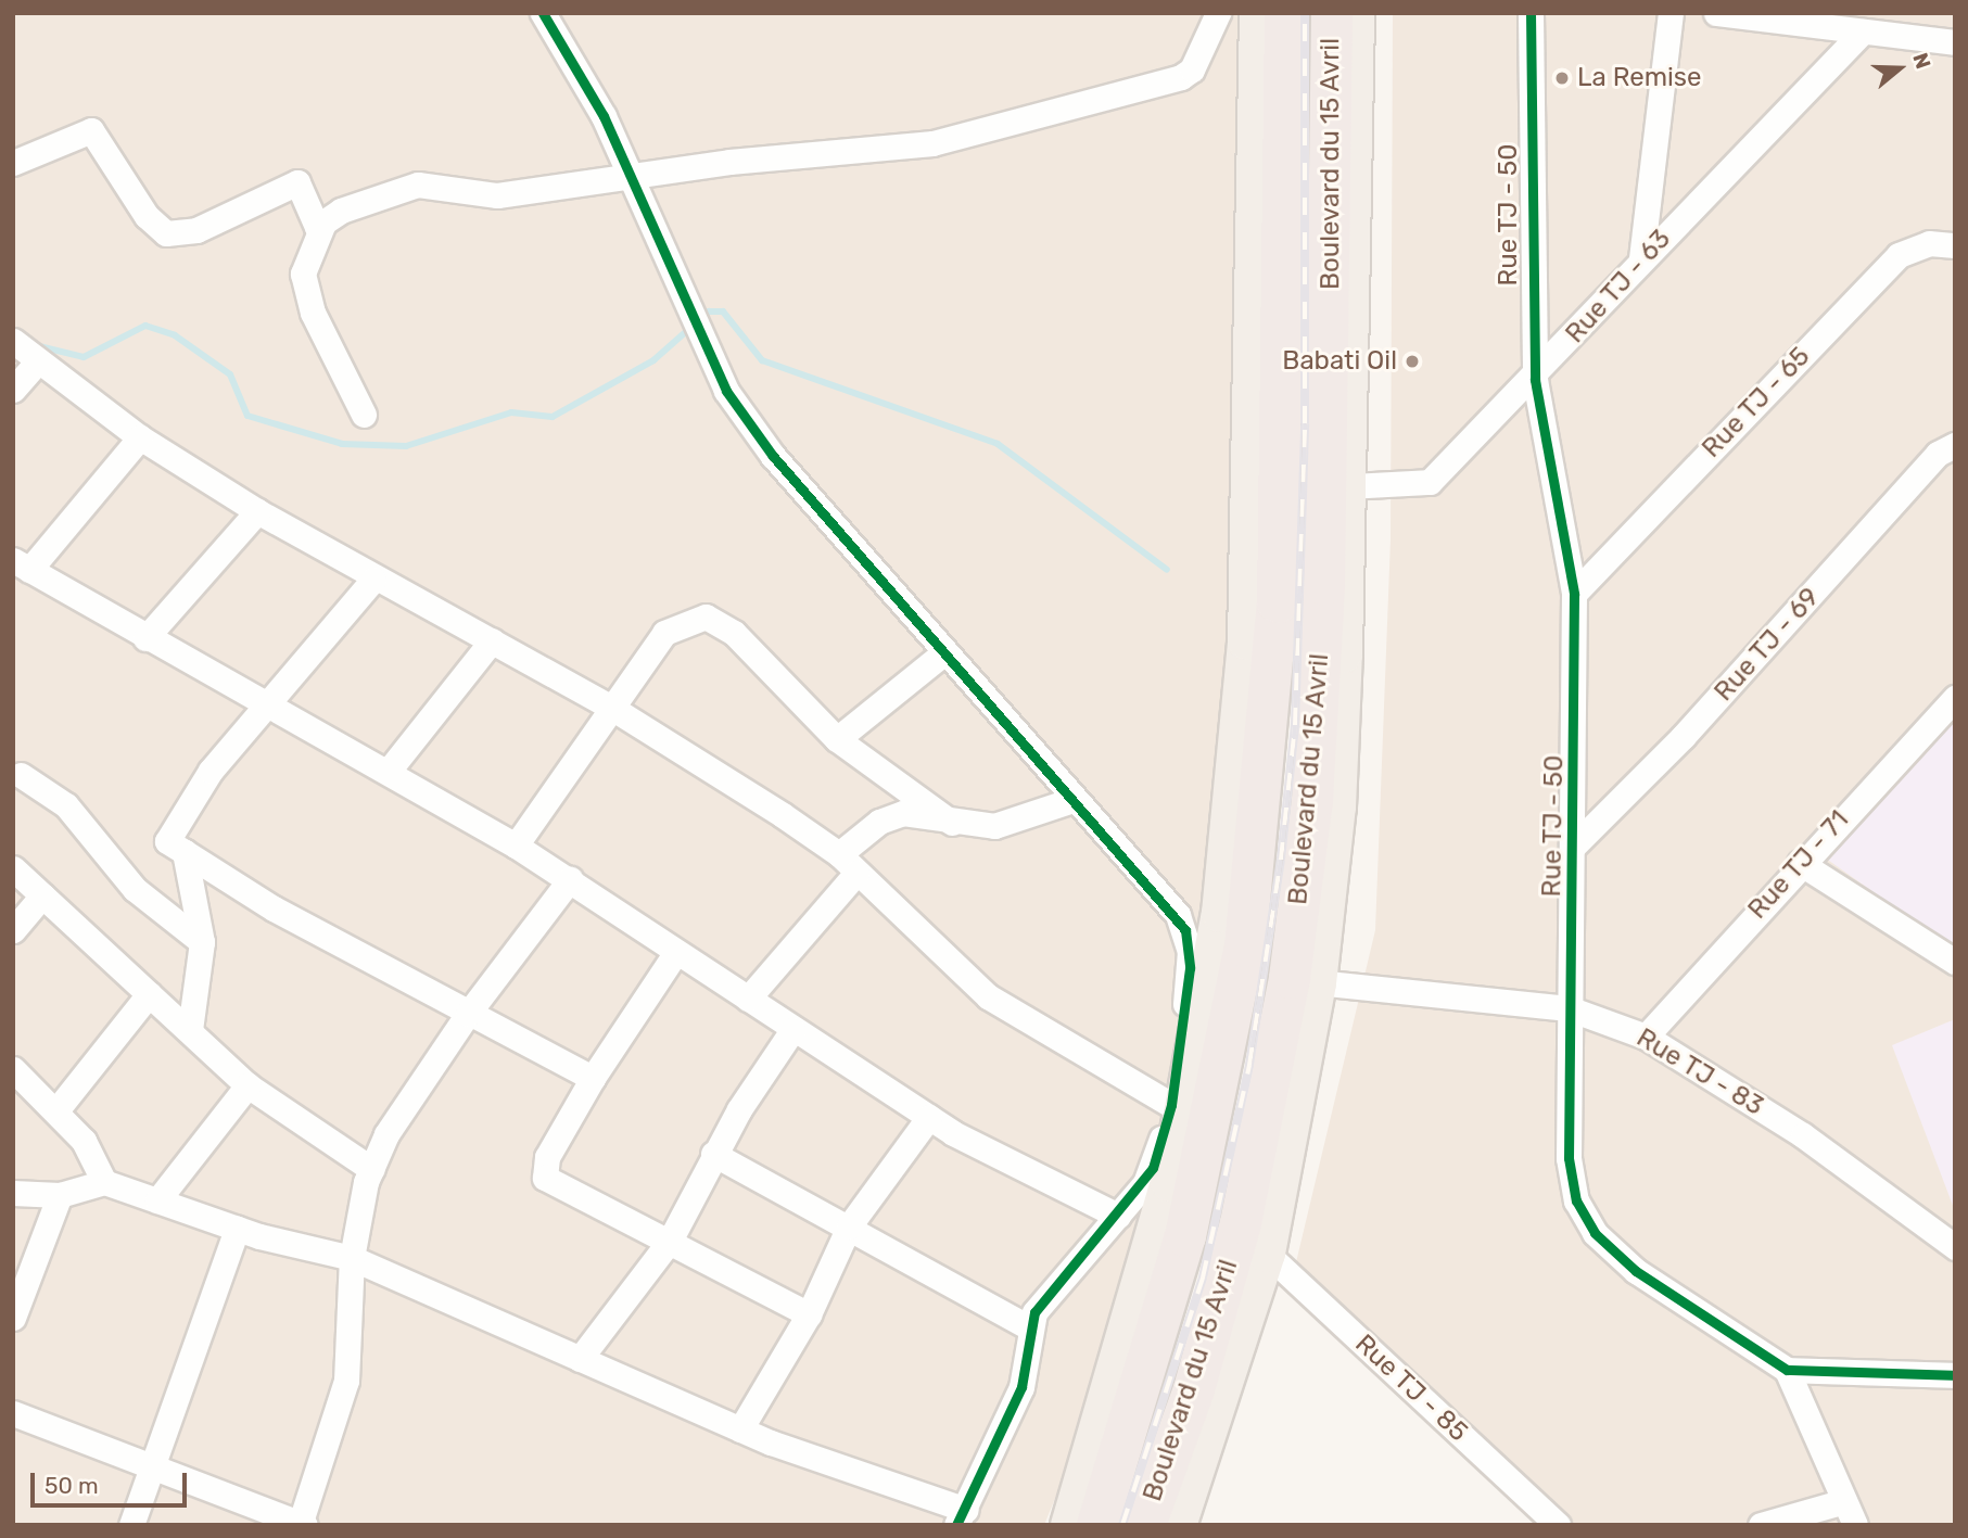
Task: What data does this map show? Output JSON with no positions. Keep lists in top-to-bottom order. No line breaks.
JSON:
{"streets":{"highway":["Boulevard du 15 Avril"],"street":["Rue TJ - 50","Rue TJ - 63","Rue TJ - 65","Rue TJ - 69","Rue TJ - 71","Rue TJ - 83","Rue TJ - 85"]},"crossings":[["Boulevard du 15 Avril","Rue TJ - 63"],["Boulevard du 15 Avril","Rue TJ - 83"],["Boulevard du 15 Avril","Rue TJ - 85"],["Rue TJ - 50","Rue TJ - 63"],["Rue TJ - 50","Rue TJ - 65"],["Rue TJ - 50","Rue TJ - 69"],["Rue TJ - 50","Rue TJ - 83"],["Rue TJ - 71","Rue TJ - 83"]],"places":["La Remise","Babati Oil"],"scale_bar":"50 m","north":"right"}
